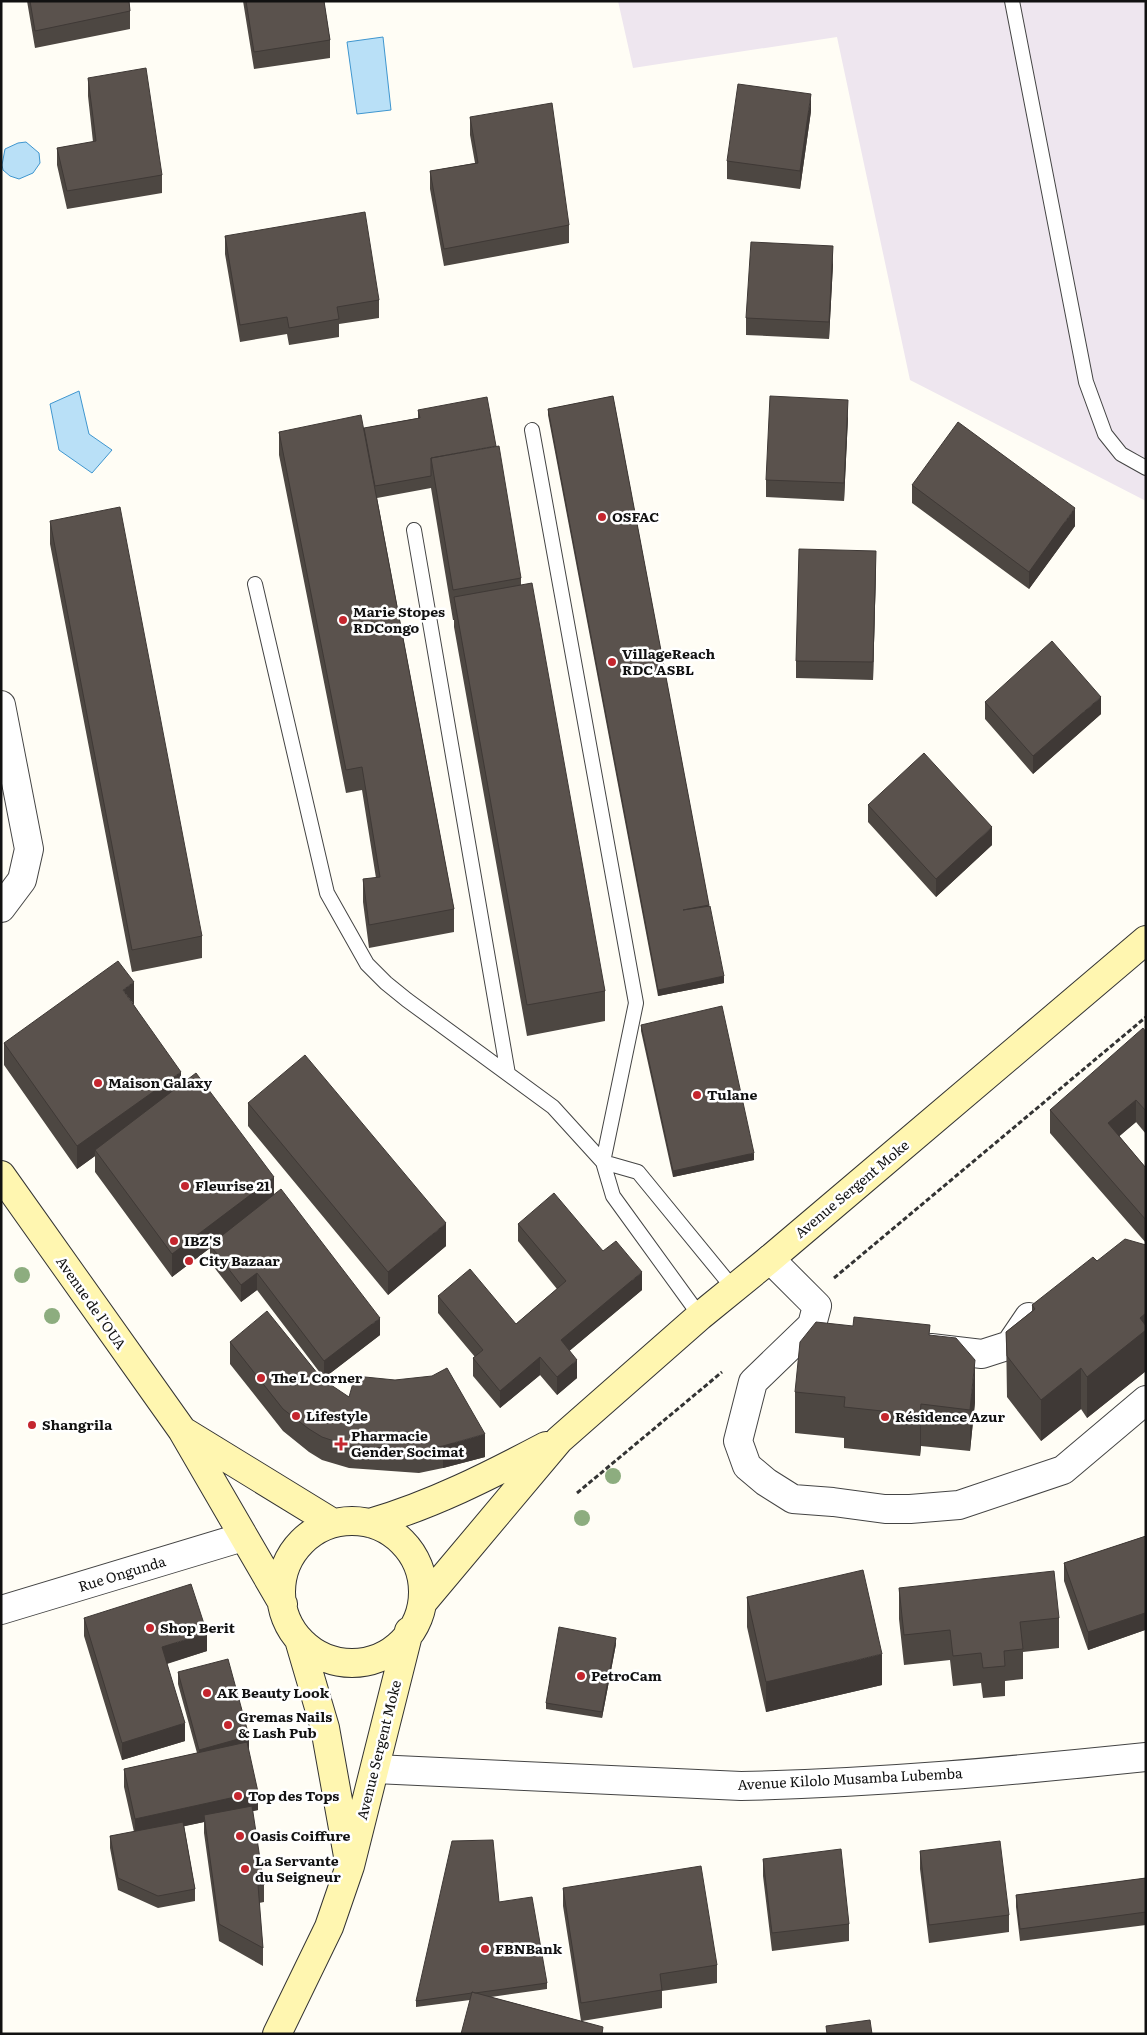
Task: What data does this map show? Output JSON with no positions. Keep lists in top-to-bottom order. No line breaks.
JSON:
{"streets":{"main road":["Avenue Sergent Moke","Avenue de l’OUA"],"street":["Rue Ongunda","Avenue Kilolo Musamba Lubemba"]},"crossings":[["Avenue Sergent Moke","Avenue de l’OUA"],["Avenue Sergent Moke","Avenue Kilolo Musamba Lubemba"],["Avenue de l’OUA","Rue Ongunda"]],"places":{"other":["OSFAC","Marie Stopes RDCongo","VillageReach RDC ASBL","Maison Galaxy","Tulane","Fleurise 21","IBZ'S","City Bazaar","The L Corner","Lifestyle","Résidence Azur","Shangrila","Shop Berit","PetroCam","AK Beauty Look","Gremas Nails & Lash Pub","Top des Tops","Oasis Coiffure","La Servante du Seigneur","FBNBank"],"health":["Pharmacie Gender Socimat"]}}
